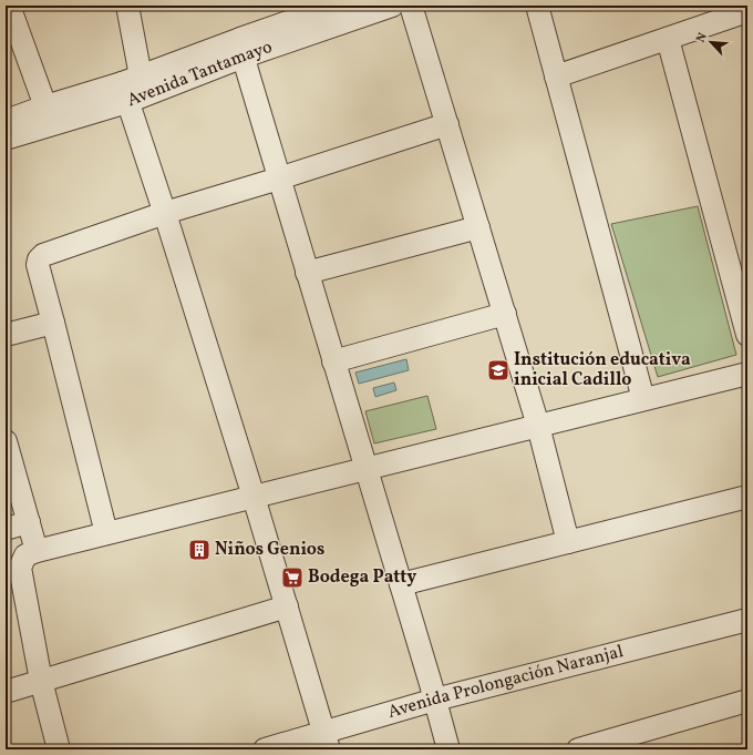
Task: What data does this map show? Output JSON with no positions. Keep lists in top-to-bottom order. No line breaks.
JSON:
{"streets":{"street":["Avenida Tantamayo","Avenida Prolongación Naranjal"]},"places":{"school or university":["Institución educativa inicial Cadillo"],"building":["Niños Genios"],"supermarket":["Bodega Patty"]},"north":"top left"}
